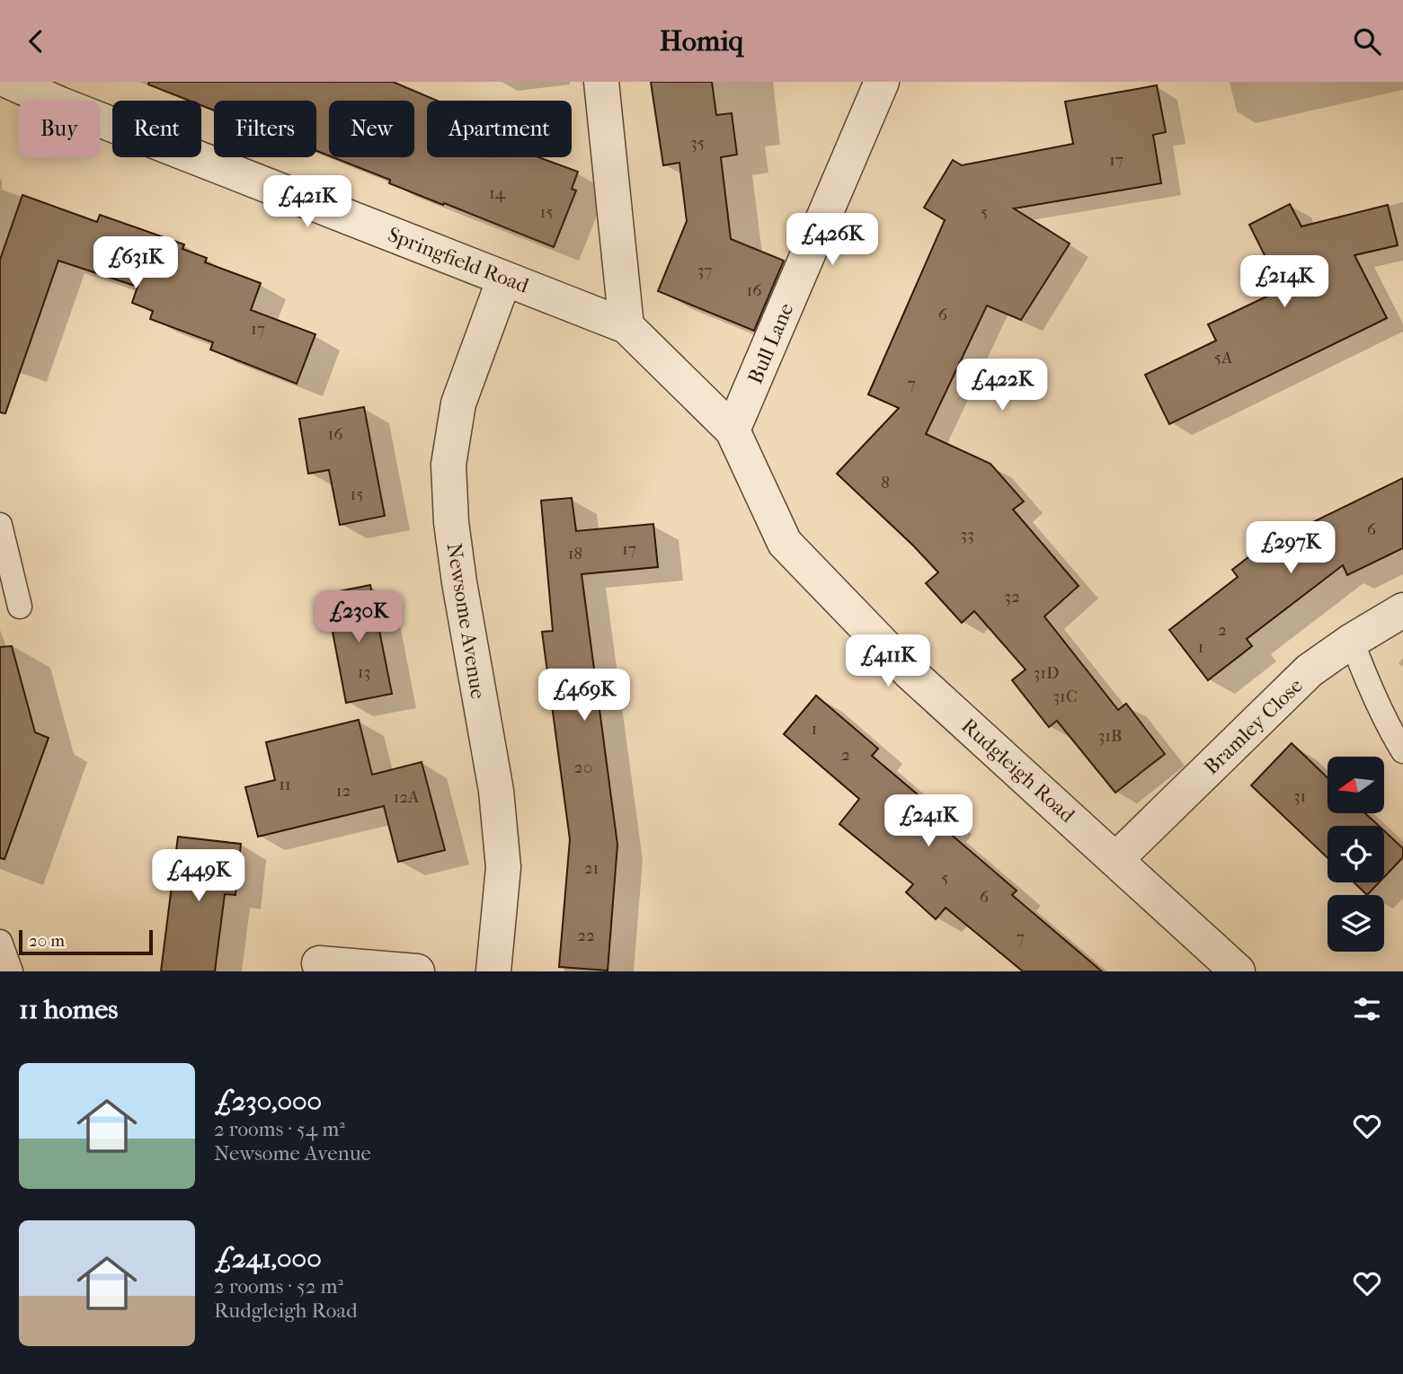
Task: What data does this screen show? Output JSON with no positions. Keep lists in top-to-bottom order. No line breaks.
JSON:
{"streets":{"street":["Springfield Road","Bull Lane","Newsome Avenue","Bramley Close","Rudgleigh Road"]},"crossings":[["Springfield Road","Newsome Avenue"],["Springfield Road","Rudgleigh Road"],["Bull Lane","Rudgleigh Road"],["Bramley Close","Rudgleigh Road"]],"house_numbers":["35","17","14","15","5","37","16","6","17","5A","7","16","8","15","6","33","17","18","32","2","1","13","31D","31C","1","31B","2","20","11","12","31","12A","21","5","6","22","7"],"scale_bar":"20 m","north":"left","page":{"header":"Homiq","chip":["Buy","Rent","Filters","New","Apartment"],"price":["£421K","£426K","£631K","£214K","£422K","£297K","£230K","£411K","£469K","£241K","£449K"],"scale":"20 m","heading":"11 homes","list":[{"name":"£230,000","note":"2 rooms · 54 m² · Newsome Avenue"},{"name":"£241,000","note":"2 rooms · 52 m² · Rudgleigh Road"}]}}
